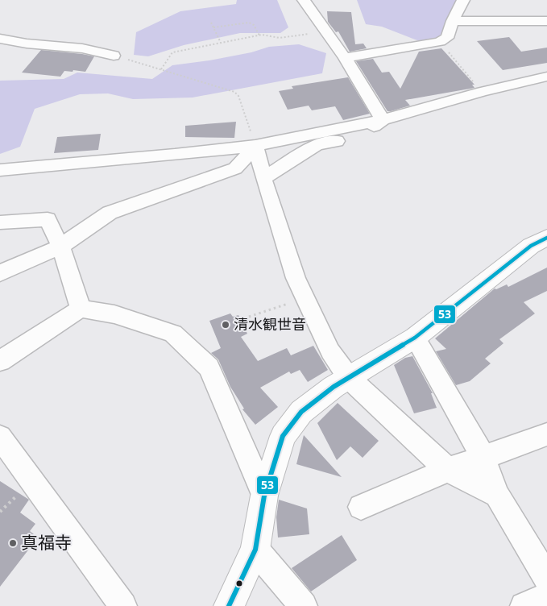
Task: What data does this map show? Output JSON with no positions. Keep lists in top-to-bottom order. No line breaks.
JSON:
{"places":["清水観世音","真福寺"],"lines":["transit line 53"]}
